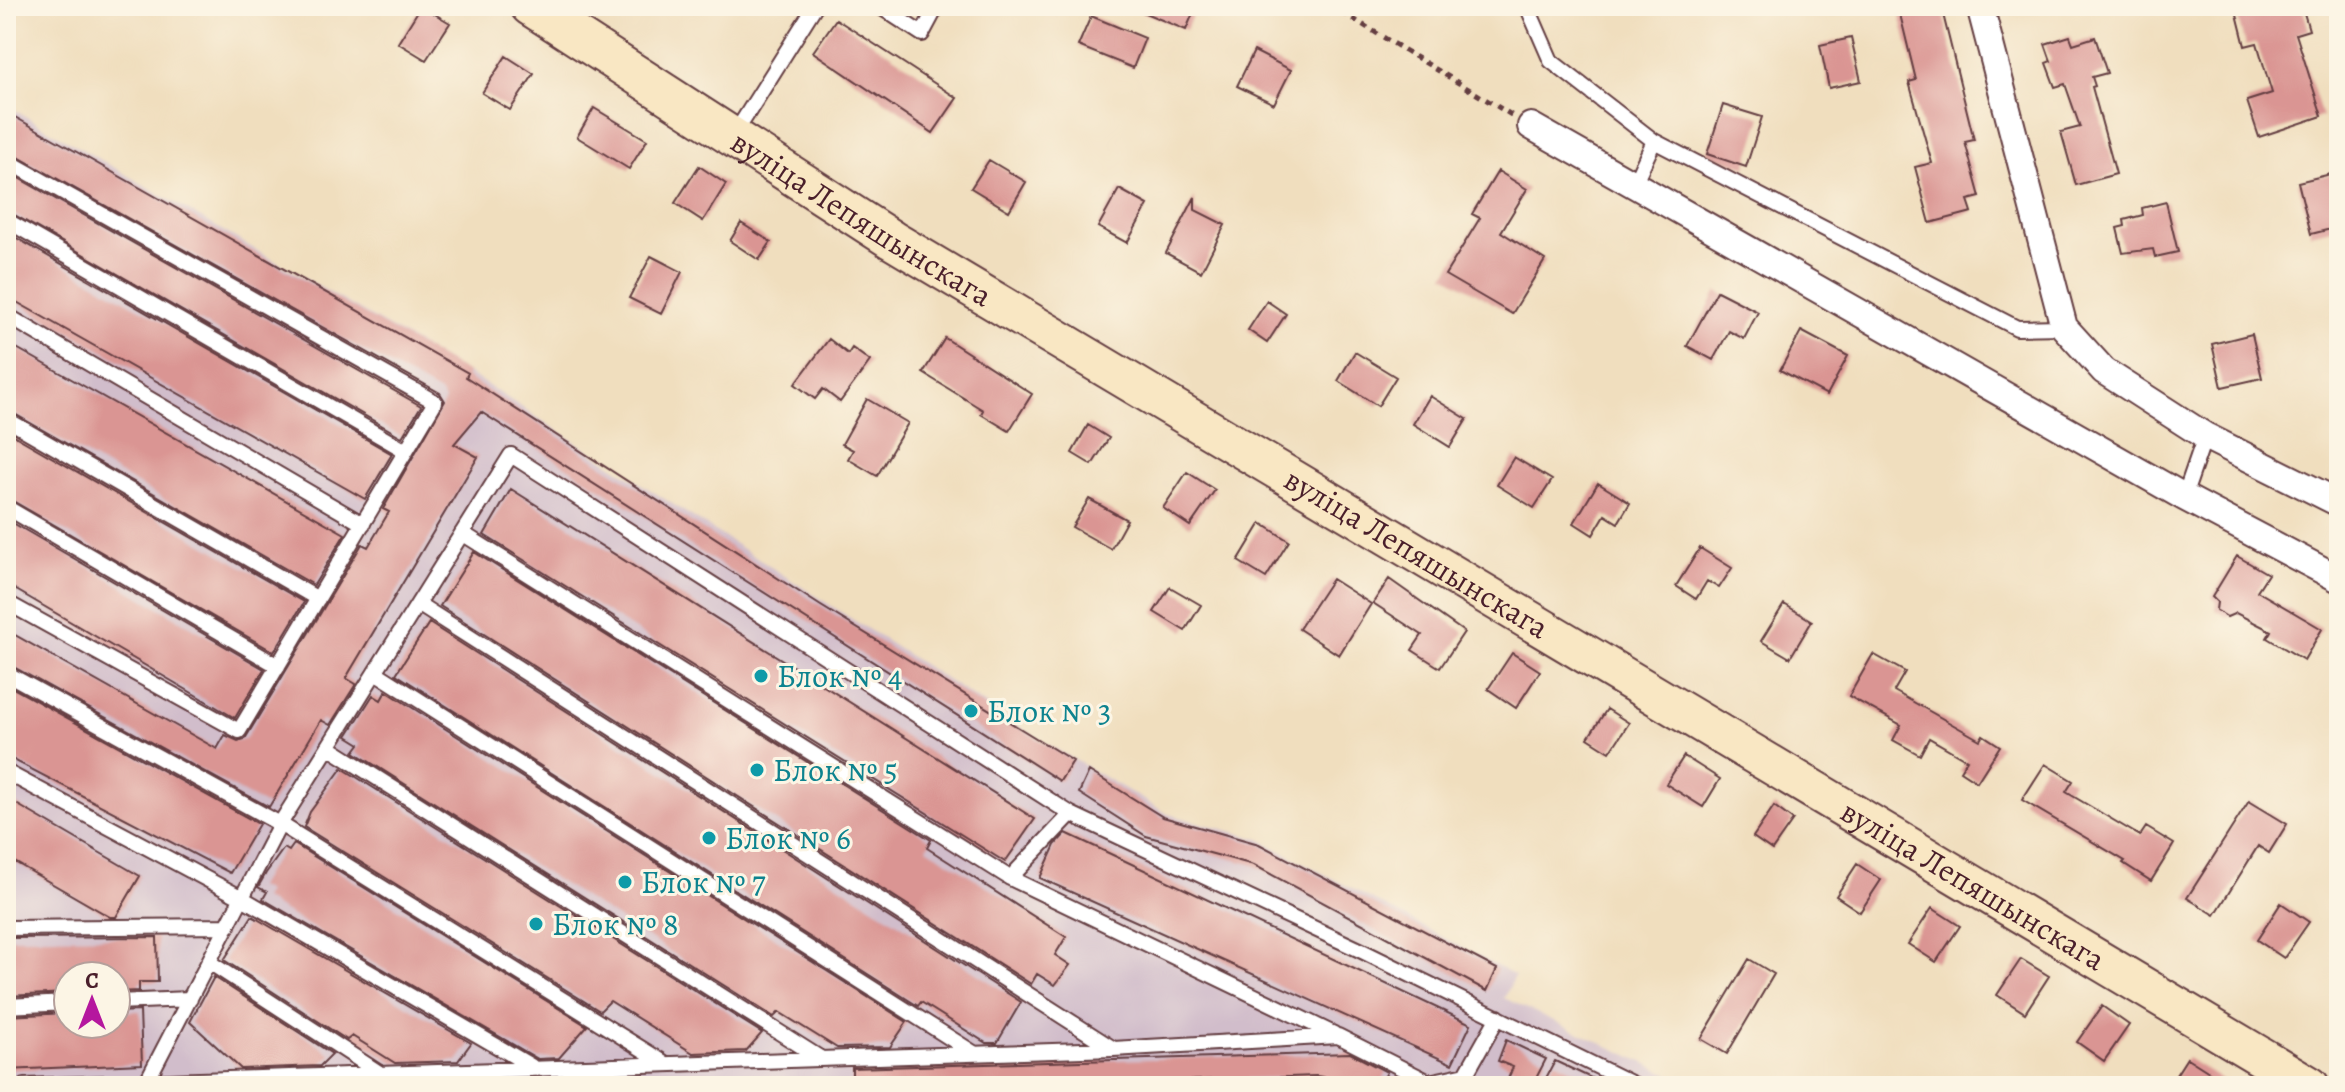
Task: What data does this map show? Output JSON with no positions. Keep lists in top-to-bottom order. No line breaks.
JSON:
{"streets":{"street":["вуліца Лепяшынскага"]},"places":["Блок № 4","Блок № 3","Блок № 5","Блок № 6","Блок № 7","Блок № 8"],"north":"top"}
